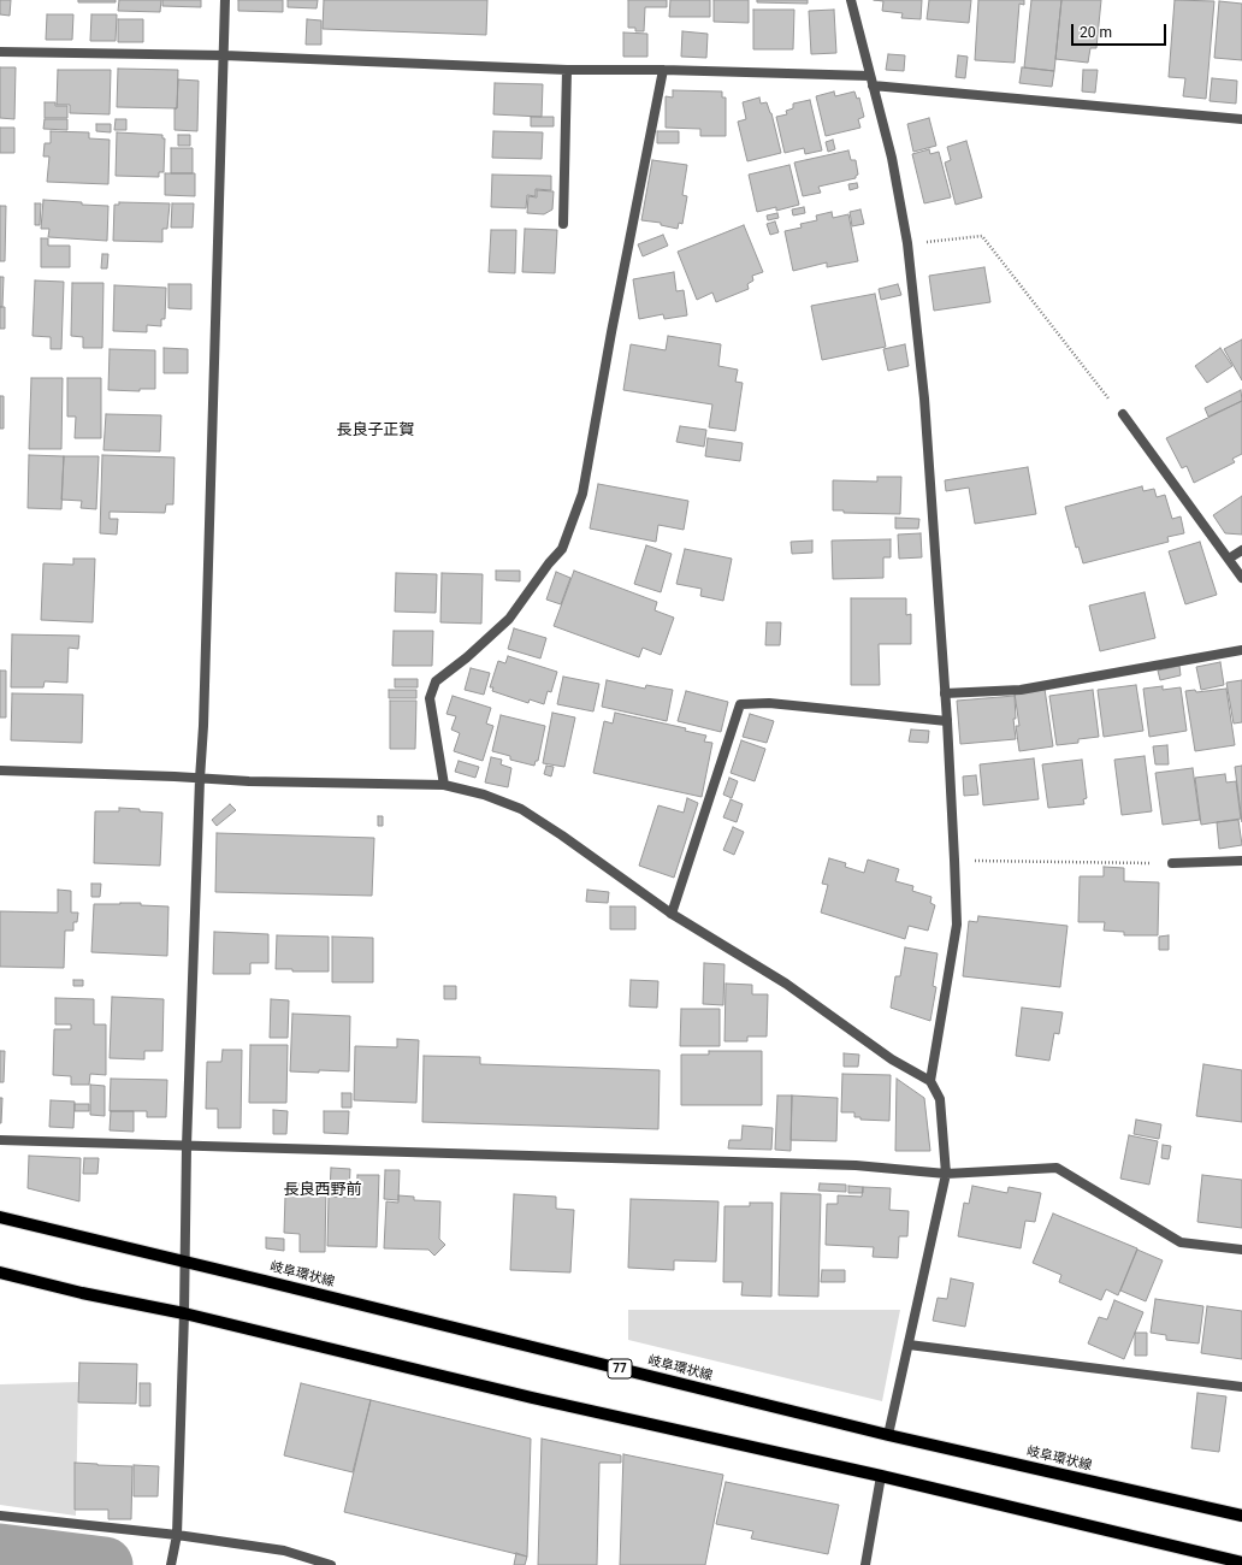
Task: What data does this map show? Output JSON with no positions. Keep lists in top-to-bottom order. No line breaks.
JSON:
{"streets":{"main road":["岐阜環状線","77"]},"districts":["長良子正賀","長良西野前"],"scale_bar":"20 m"}
